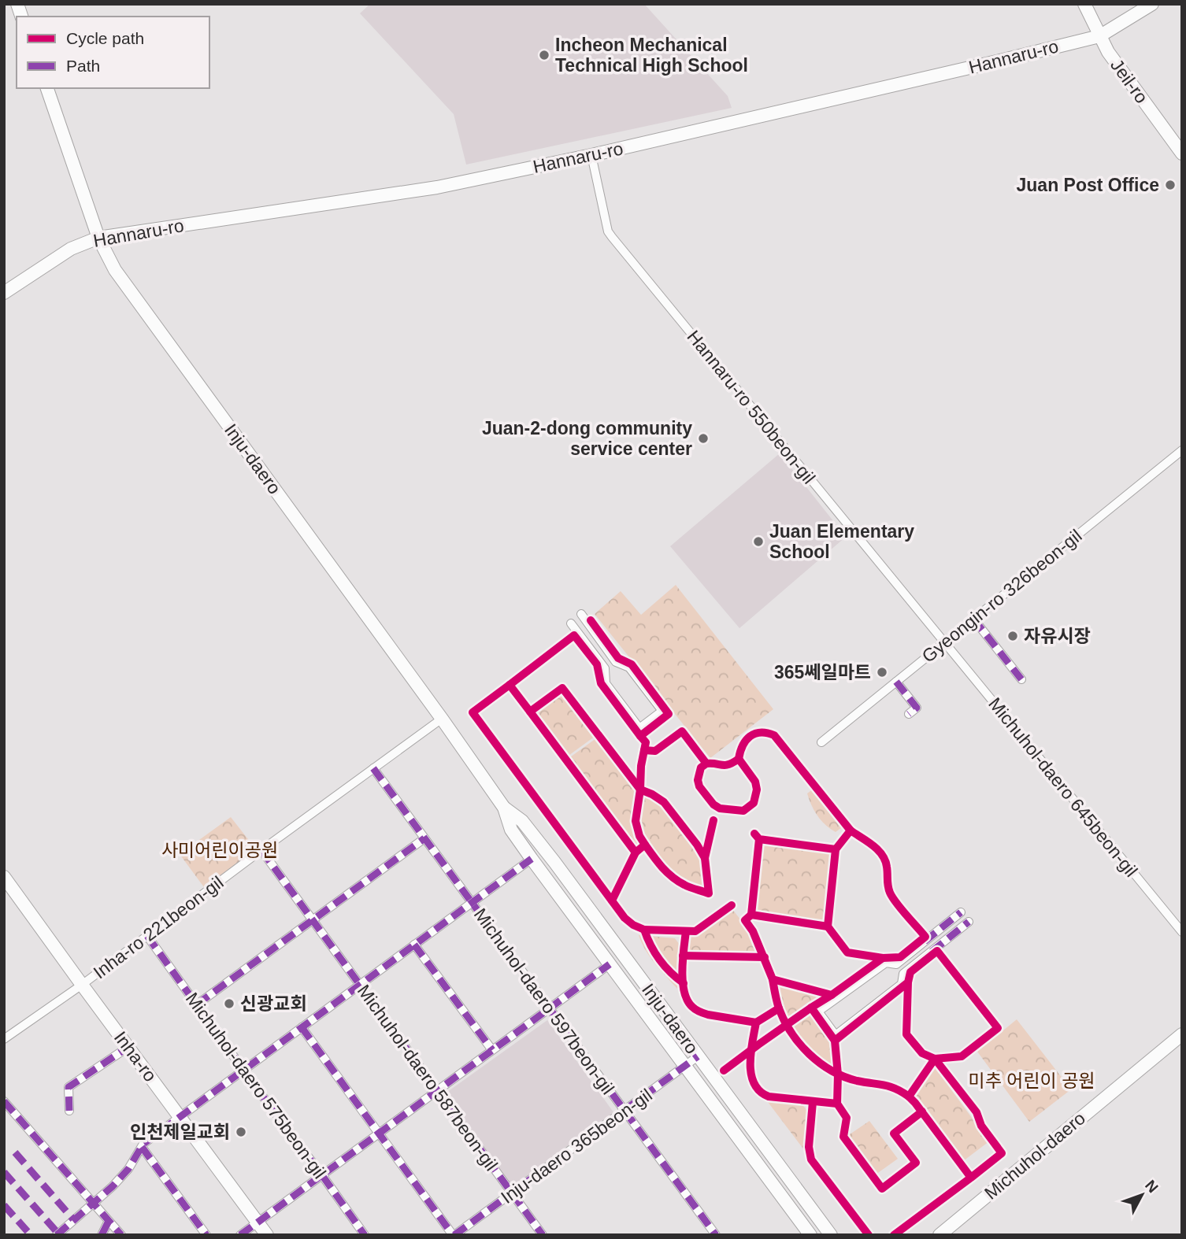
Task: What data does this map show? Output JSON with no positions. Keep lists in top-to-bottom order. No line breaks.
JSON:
{"streets":{"main road":["Hannaru-ro","Jeil-ro","Inju-daero","Inha-ro","Michuhol-daero"],"street":["Hannaru-ro 550beon-gil","Gyeongin-ro 326beon-gil","Michuhol-daero 645beon-gil","Inha-ro 221beon-gil","Michuhol-daero 597beon-gil","Michuhol-daero 587beon-gil","Michuhol-daero 575beon-gil","Inju-daero 365beon-gil"]},"crossings":[["Hannaru-ro","Jeil-ro"],["Hannaru-ro","Hannaru-ro 550beon-gil"],["Hannaru-ro","Inju-daero"],["Hannaru-ro 550beon-gil","Gyeongin-ro 326beon-gil"],["Hannaru-ro 550beon-gil","Michuhol-daero 645beon-gil"],["Inju-daero","Inha-ro 221beon-gil"],["Inju-daero","Inju-daero 365beon-gil"],["Gyeongin-ro 326beon-gil","Michuhol-daero 645beon-gil"],["Inha-ro 221beon-gil","Michuhol-daero 597beon-gil"],["Inha-ro 221beon-gil","Inha-ro"],["Inha-ro 221beon-gil","Michuhol-daero 587beon-gil"],["Inha-ro 221beon-gil","Michuhol-daero 575beon-gil"],["Michuhol-daero 597beon-gil","Inju-daero 365beon-gil"],["Michuhol-daero 587beon-gil","Inju-daero 365beon-gil"]],"parks":["사미어린이공원","미추 어린이 공원"],"places":["Incheon Mechanical Technical High School","Juan Post Office","Juan-2-dong community service center","Juan Elementary School","자유시장","365쎄일마트","신광교회","인천제일교회"],"legend":["Cycle path","Path"],"north":"top right"}
